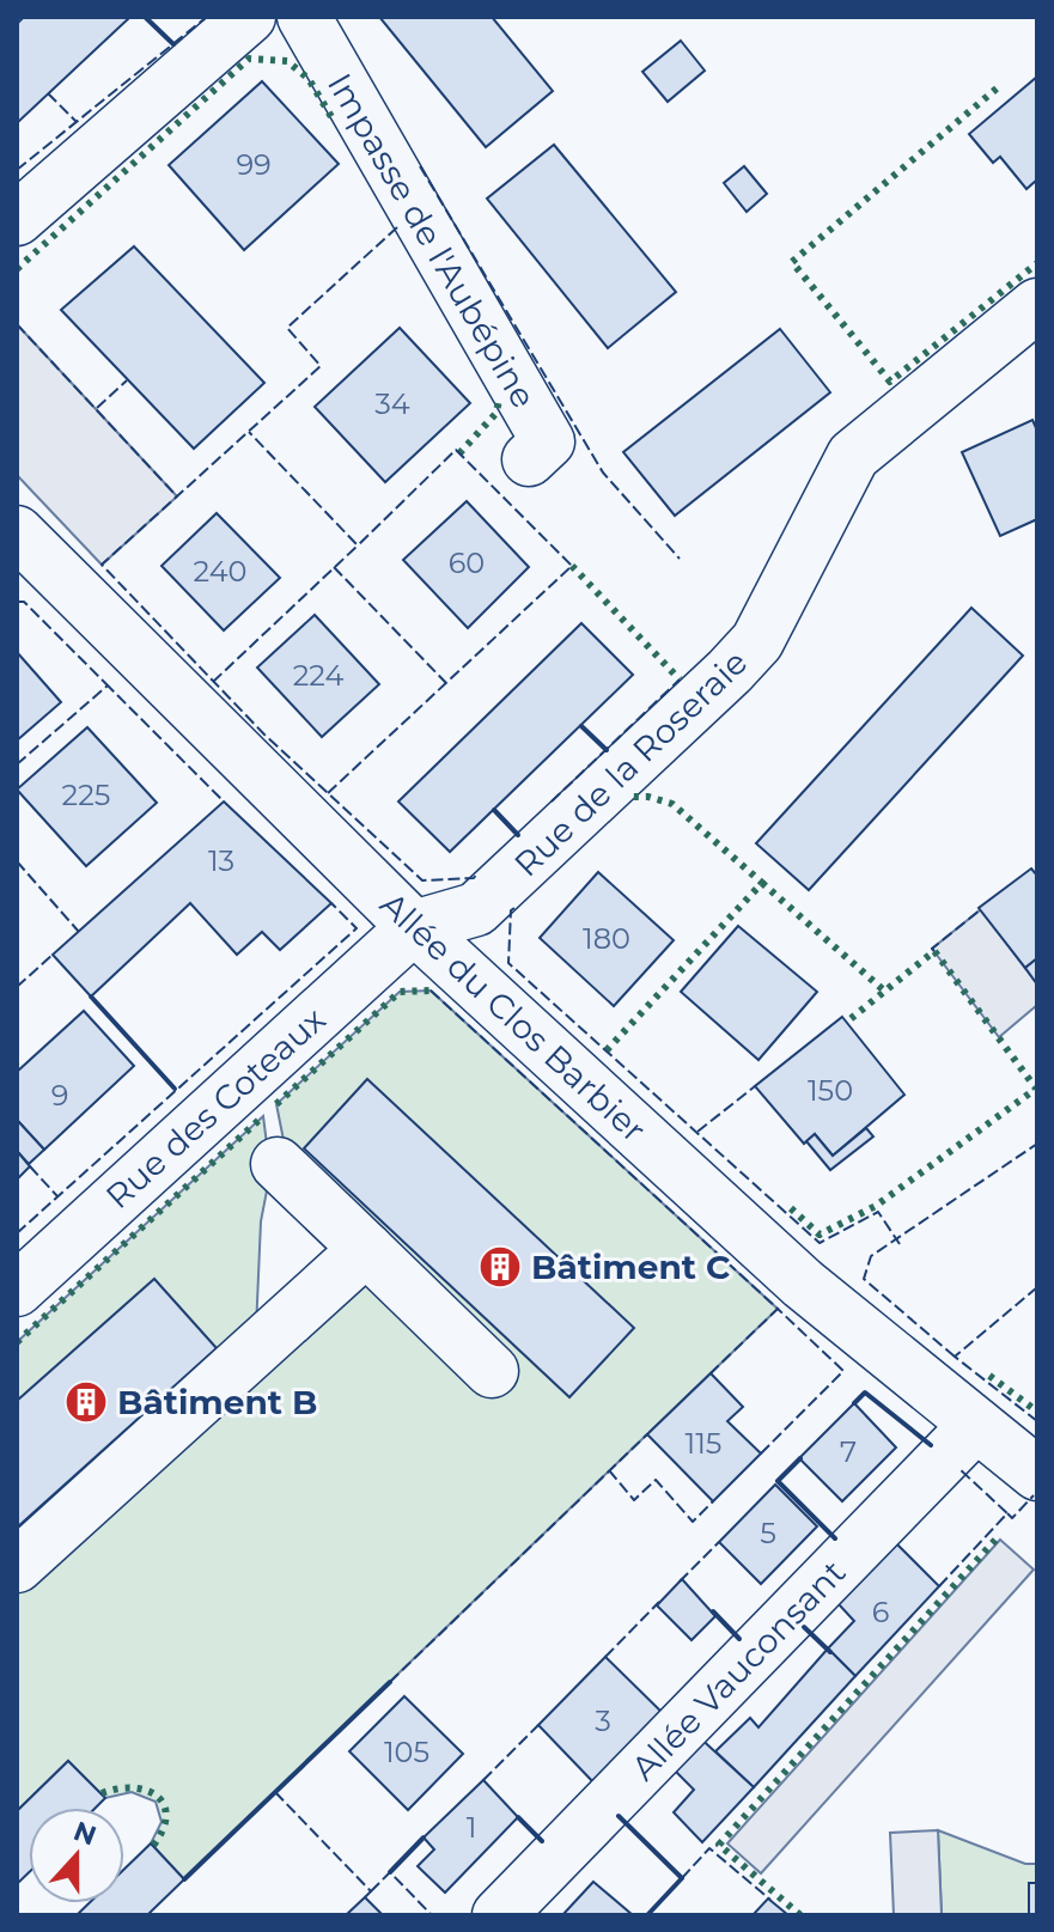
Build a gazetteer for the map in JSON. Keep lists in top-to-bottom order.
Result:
{
  "streets": {
    "street": [
      "Impasse de l'Aubépine",
      "Rue de la Roseraie",
      "Allée du Clos Barbier",
      "Rue des Coteaux",
      "Allée Vauconsant"
    ]
  },
  "crossings": [
    ["Rue de la Roseraie", "Allée du Clos Barbier"],
    ["Rue de la Roseraie", "Rue des Coteaux"],
    ["Allée du Clos Barbier", "Rue des Coteaux"],
    ["Allée du Clos Barbier", "Allée Vauconsant"]
  ],
  "places": {
    "building": ["Bâtiment C", "Bâtiment B"]
  },
  "house_numbers": [
    "99",
    "34",
    "60",
    "240",
    "224",
    "225",
    "13",
    "180",
    "150",
    "9",
    "115",
    "7",
    "5",
    "6",
    "3",
    "105",
    "1"
  ],
  "north": "top"
}
